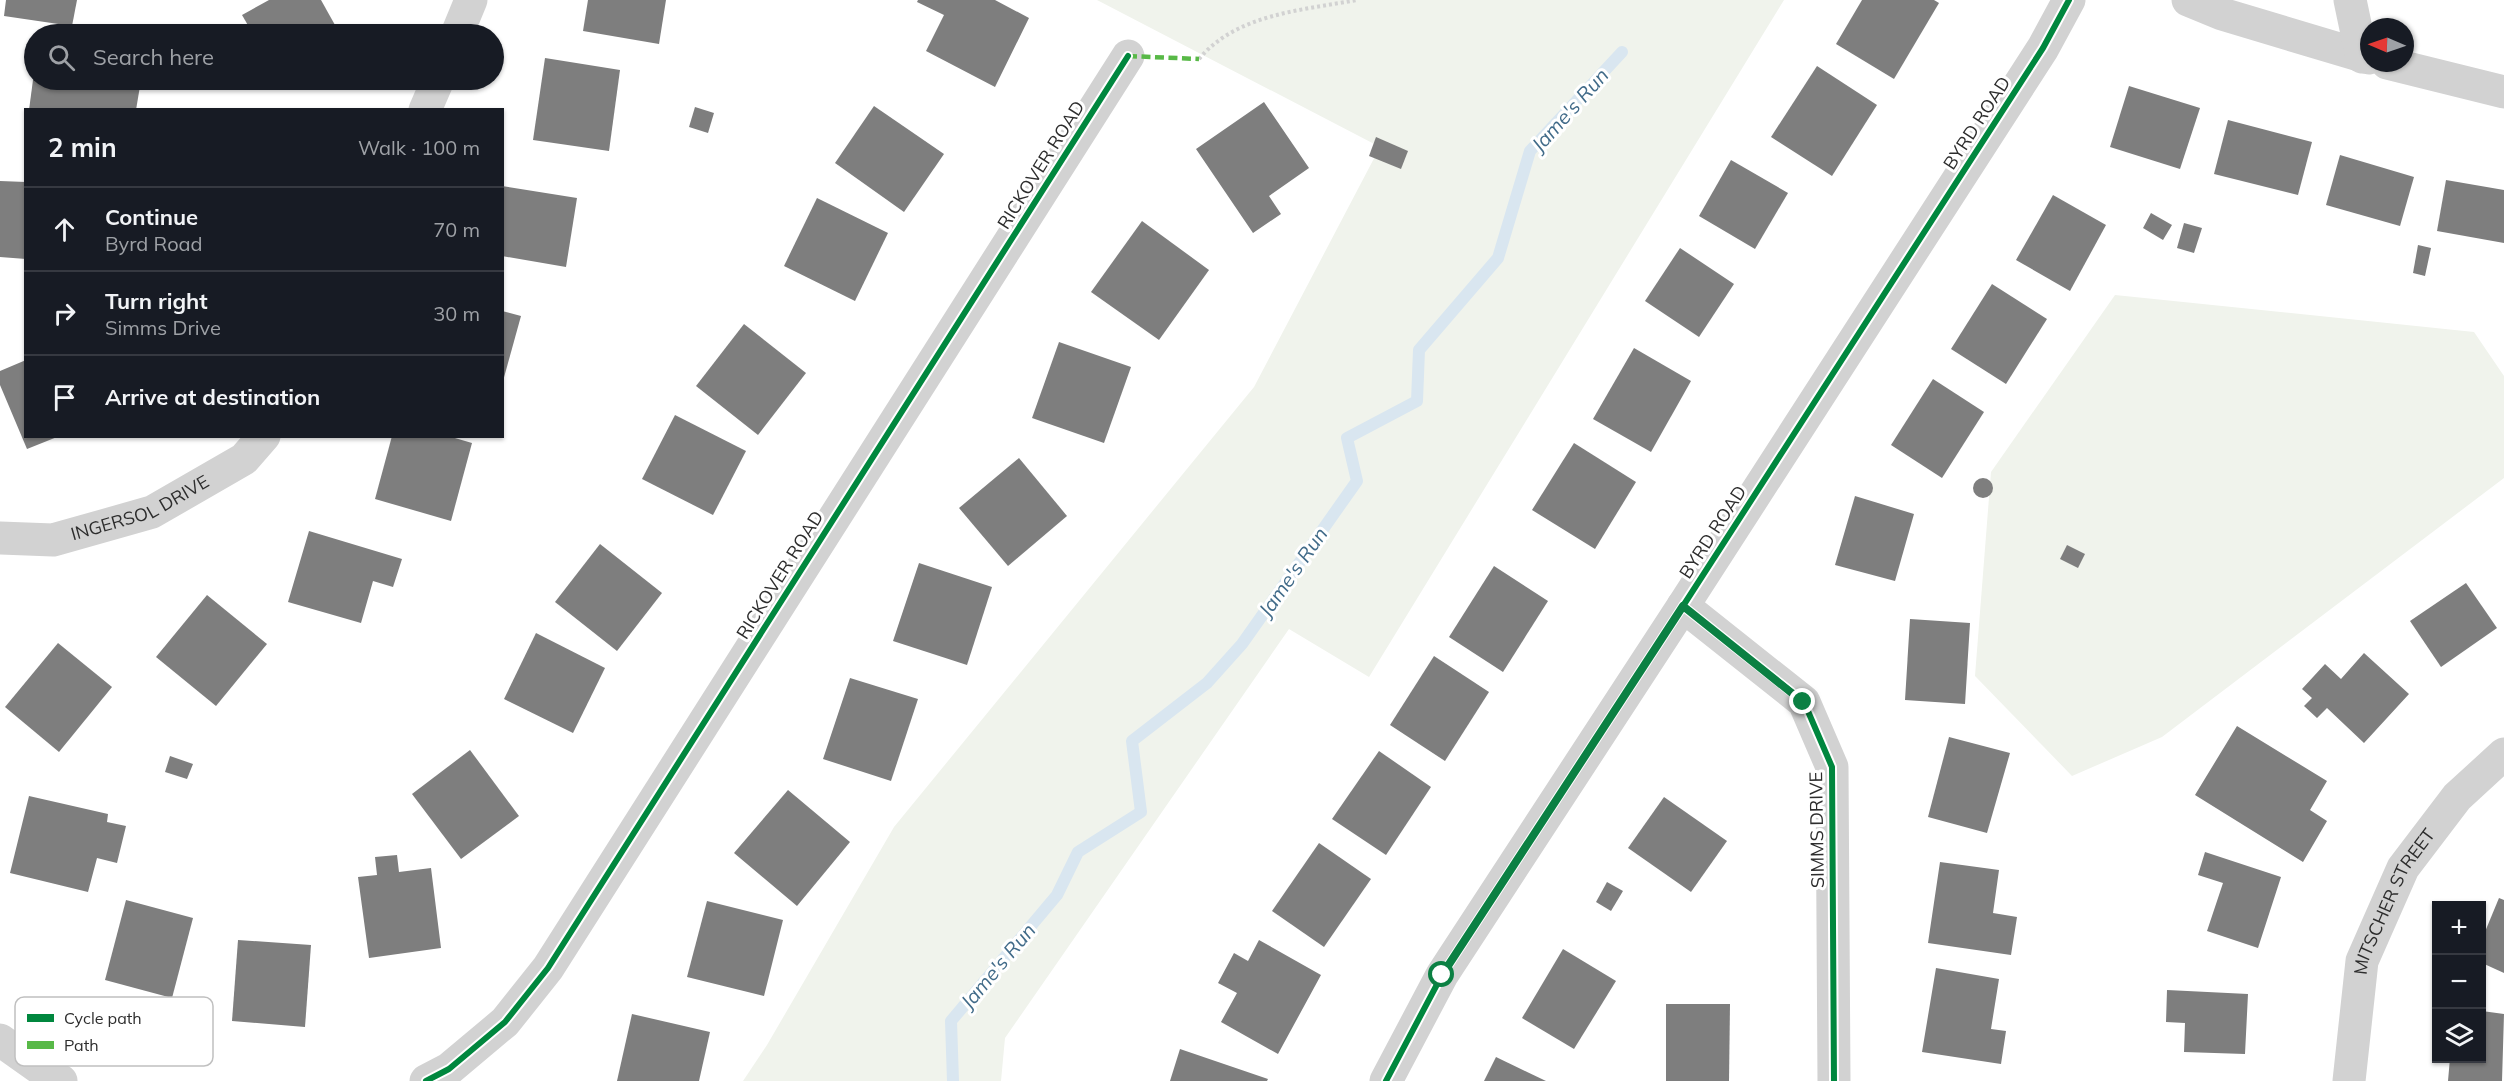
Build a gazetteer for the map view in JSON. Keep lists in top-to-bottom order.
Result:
{
  "streets": {
    "street": [
      "BYRD ROAD",
      "RICKOVER ROAD",
      "INGERSOL DRIVE",
      "SIMMS DRIVE",
      "MITSCHER STREET"
    ]
  },
  "crossings": [
    ["BYRD ROAD", "SIMMS DRIVE"]
  ],
  "water": ["Jame's Run"],
  "legend": ["Cycle path", "Path"],
  "north": "left",
  "page": {
    "search": "Search here",
    "heading": ["2 min", "Walk · 100 m"],
    "list": [
      ["Continue", "Byrd Road", "70 m"],
      ["Turn right", "Simms Drive", "30 m"],
      "Arrive at destination"
    ],
    "map_buttons": ["+", "−"]
  }
}
